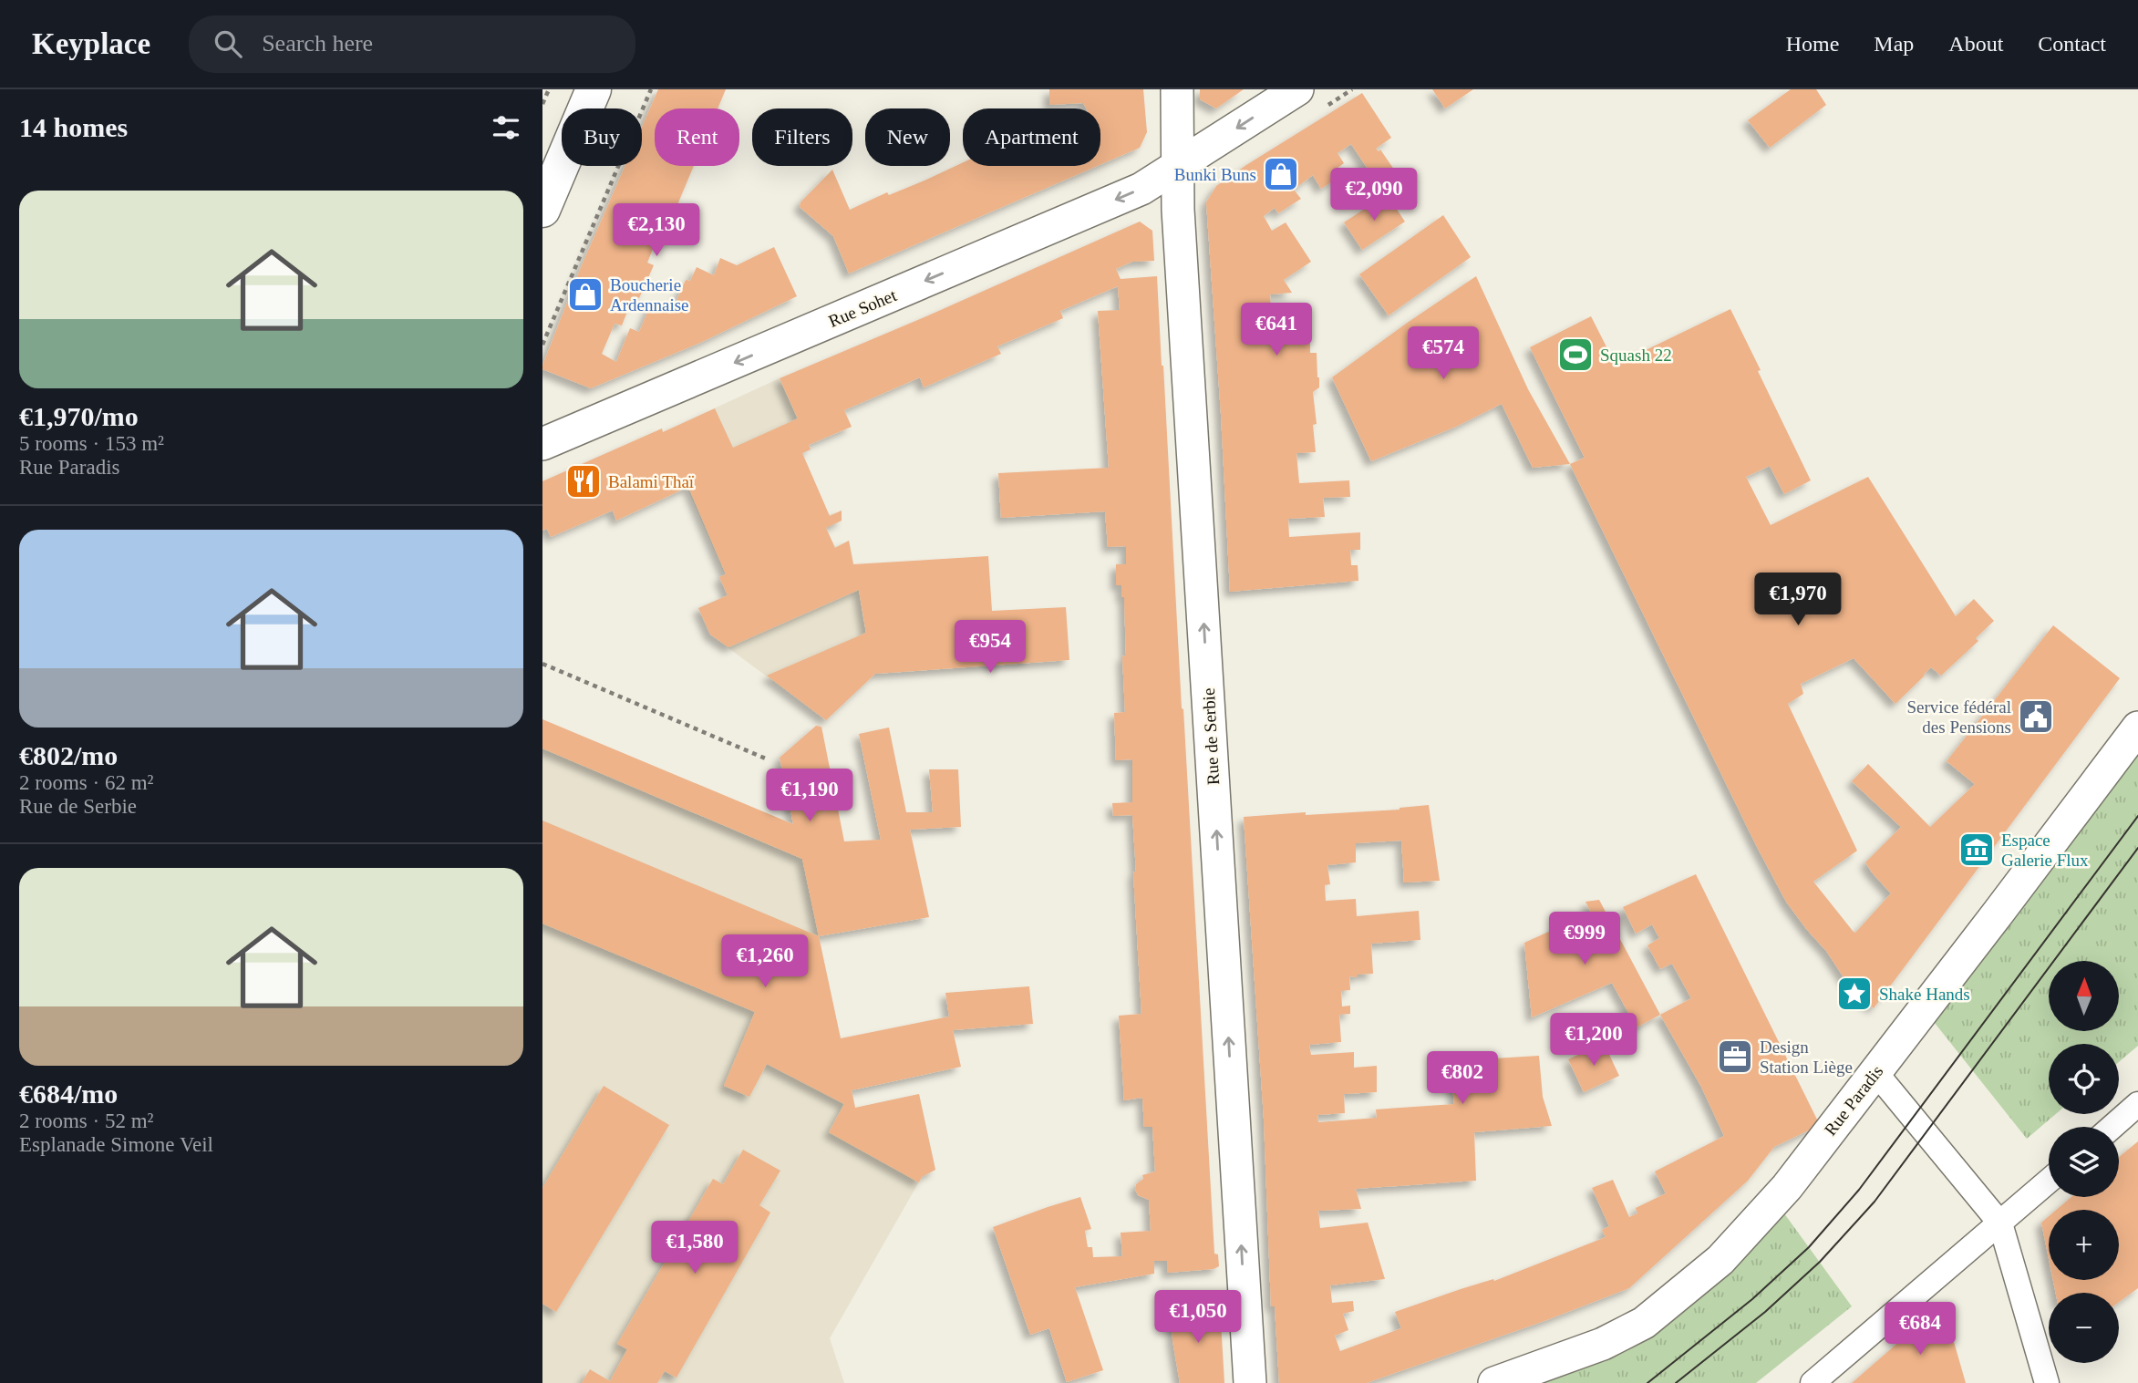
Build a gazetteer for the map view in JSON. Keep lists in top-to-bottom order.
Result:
{
  "streets": {
    "street": ["Rue Sohet", "Rue de Serbie", "Rue Paradis"]
  },
  "crossings": [
    ["Rue Sohet", "Rue de Serbie"]
  ],
  "one_way": ["Rue Sohet", "Rue de Serbie"],
  "places": {
    "shop": ["Bunki Buns", "Boucherie Ardennaise"],
    "sports": ["Squash 22"],
    "restaurant": ["Balami Thaï"],
    "public building": ["Service fédéral des Pensions"],
    "museum": ["Espace Galerie Flux"],
    "place": ["Shake Hands"],
    "office": ["Design Station Liège"]
  },
  "north": "top",
  "page": {
    "header": "Keyplace",
    "search": "Search here",
    "nav": [
      "Home",
      "Map",
      "About",
      "Contact"
    ],
    "heading": "14 homes",
    "chip": [
      "Buy",
      "Rent",
      "Filters",
      "New",
      "Apartment"
    ],
    "list": [
      {
        "name": "€1,970/mo",
        "note": "5 rooms · 153 m² · Rue Paradis"
      },
      {
        "name": "€802/mo",
        "note": "2 rooms · 62 m² · Rue de Serbie"
      },
      {
        "name": "€684/mo",
        "note": "2 rooms · 52 m² · Esplanade Simone Veil"
      }
    ],
    "price": [
      "€2,090",
      "€2,130",
      "€641",
      "€574",
      "€1,970",
      "€954",
      "€1,190",
      "€999",
      "€1,260",
      "€1,200",
      "€802",
      "€1,580",
      "€1,050",
      "€684"
    ],
    "map_buttons": ["+", "−"]
  }
}
